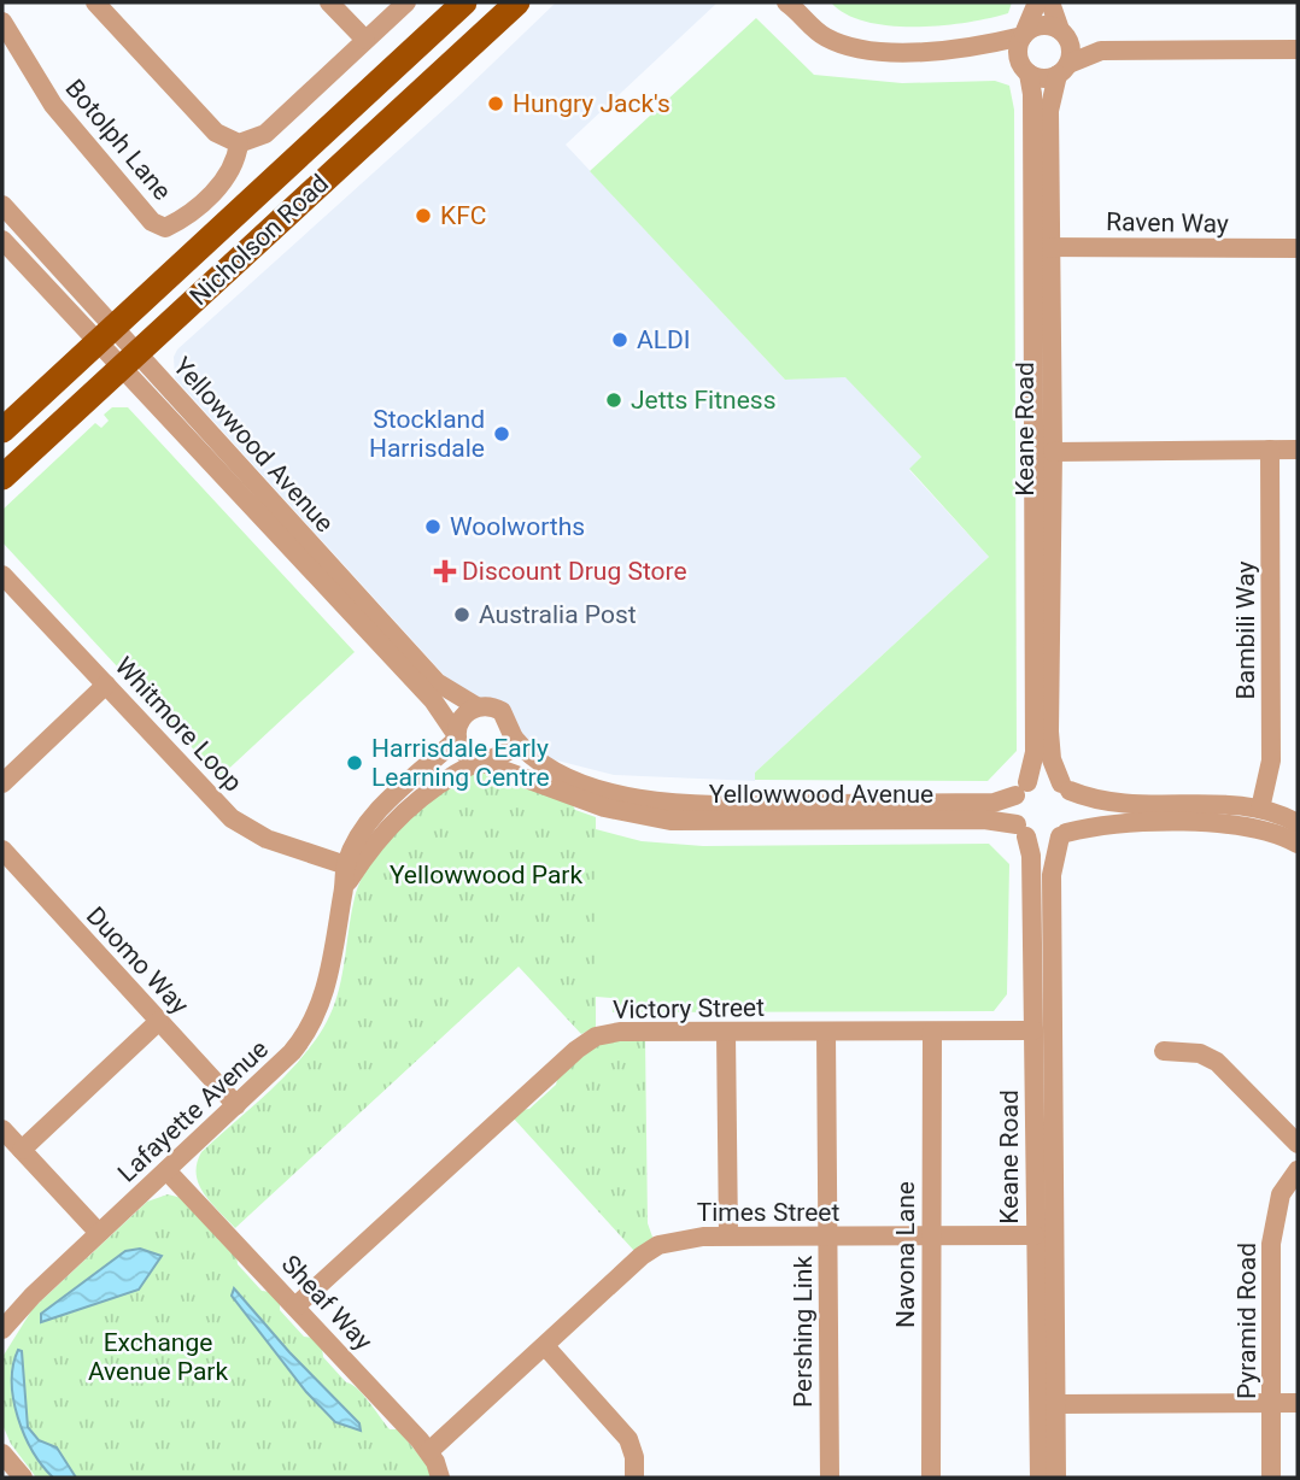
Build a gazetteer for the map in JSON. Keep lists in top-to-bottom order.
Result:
{
  "streets": {
    "main road": ["Nicholson Road"],
    "street": [
      "Botolph Lane",
      "Raven Way",
      "Keane Road",
      "Yellowwood Avenue",
      "Bambili Way",
      "Whitmore Loop",
      "Duomo Way",
      "Victory Street",
      "Lafayette Avenue",
      "Times Street",
      "Navona Lane",
      "Sheaf Way",
      "Pyramid Road",
      "Pershing Link"
    ]
  },
  "crossings": [
    ["Raven Way", "Keane Road"],
    ["Nicholson Road", "Yellowwood Avenue"],
    ["Keane Road", "Yellowwood Avenue"],
    ["Keane Road", "Victory Street"],
    ["Keane Road", "Times Street"],
    ["Yellowwood Avenue", "Lafayette Avenue"],
    ["Whitmore Loop", "Lafayette Avenue"],
    ["Duomo Way", "Lafayette Avenue"],
    ["Victory Street", "Navona Lane"],
    ["Victory Street", "Sheaf Way"],
    ["Victory Street", "Pershing Link"],
    ["Lafayette Avenue", "Sheaf Way"],
    ["Times Street", "Navona Lane"],
    ["Times Street", "Sheaf Way"],
    ["Times Street", "Pershing Link"]
  ],
  "parks": ["Yellowwood Park", "Exchange Avenue Park"],
  "places": {
    "other": [
      "Hungry Jack's",
      "KFC",
      "ALDI",
      "Jetts Fitness",
      "Stockland Harrisdale",
      "Woolworths",
      "Australia Post",
      "Harrisdale Early Learning Centre"
    ],
    "health": ["Discount Drug Store"]
  }
}
